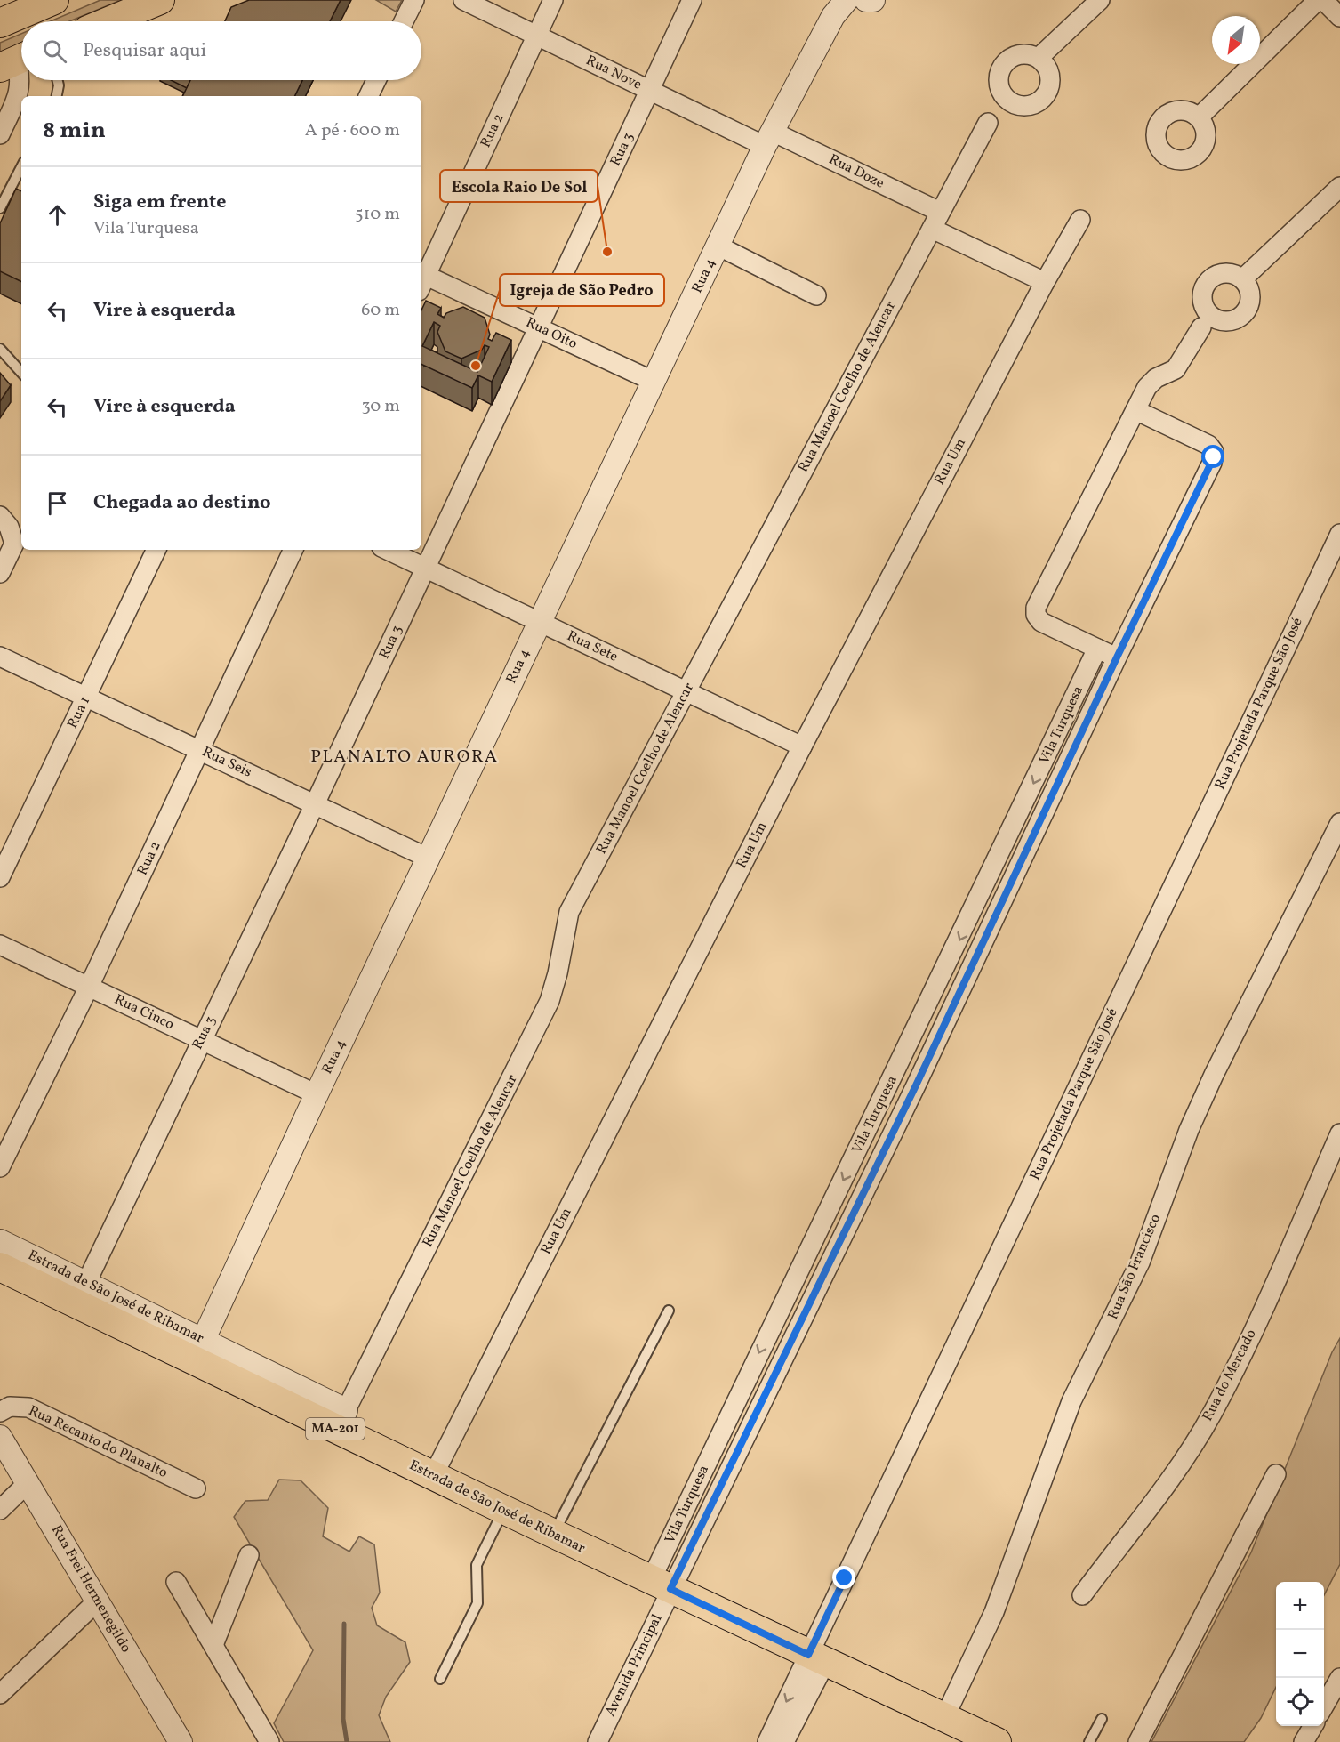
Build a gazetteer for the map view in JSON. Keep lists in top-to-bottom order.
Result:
{
  "streets": {
    "main road": ["Estrada de São José de Ribamar", "MA-201"],
    "street": [
      "Rua Nove",
      "Rua 2",
      "Rua 3",
      "Rua Doze",
      "Rua 4",
      "Rua Oito",
      "Rua Manoel Coelho de Alencar",
      "Rua Um",
      "Rua Sete",
      "Rua Projetada Parque São José",
      "Rua 1",
      "Vila Turquesa",
      "Rua Seis",
      "Rua Cinco",
      "Rua São Francisco",
      "Rua do Mercado",
      "Rua Recanto do Planalto",
      "Rua Frei Hermenegildo",
      "Avenida Principal"
    ]
  },
  "crossings": [
    ["Rua Nove", "Rua 2"],
    ["Rua Nove", "Rua 3"],
    ["Rua Nove", "Rua Doze"],
    ["Rua Nove", "Rua 4"],
    ["Rua 2", "Rua Oito"],
    ["Rua 2", "Rua Seis"],
    ["Rua 2", "Rua Cinco"],
    ["Rua 3", "Rua Oito"],
    ["Rua 3", "Rua Sete"],
    ["Rua 3", "Rua Seis"],
    ["Rua 3", "Rua Cinco"],
    ["Rua 3", "Estrada de São José de Ribamar"],
    ["Rua Doze", "Rua 4"],
    ["Rua Doze", "Rua Manoel Coelho de Alencar"],
    ["Rua Doze", "Rua Um"],
    ["Rua 4", "Rua Oito"],
    ["Rua 4", "Rua Sete"],
    ["Rua 4", "Rua Seis"],
    ["Rua 4", "Rua Cinco"],
    ["Rua 4", "Estrada de São José de Ribamar"],
    ["Rua Manoel Coelho de Alencar", "Rua Sete"],
    ["Rua Manoel Coelho de Alencar", "Estrada de São José de Ribamar"],
    ["Rua Um", "Rua Sete"],
    ["Rua Um", "Estrada de São José de Ribamar"],
    ["Rua Projetada Parque São José", "Estrada de São José de Ribamar"],
    ["Rua 1", "Rua Seis"],
    ["Vila Turquesa", "Estrada de São José de Ribamar"],
    ["Vila Turquesa", "Avenida Principal"],
    ["Rua São Francisco", "Estrada de São José de Ribamar"],
    ["Estrada de São José de Ribamar", "Avenida Principal"]
  ],
  "districts": ["PLANALTO AURORA"],
  "places": ["Escola Raio De Sol", "Igreja de São Pedro"],
  "north": "bottom left",
  "page": {
    "search": "Pesquisar aqui",
    "heading": ["8 min", "A pé · 600 m"],
    "list": [
      ["Siga em frente", "Vila Turquesa", "510 m"],
      ["Vire à esquerda", "60 m"],
      ["Vire à esquerda", "30 m"],
      "Chegada ao destino"
    ],
    "map_buttons": ["+", "−"]
  }
}
